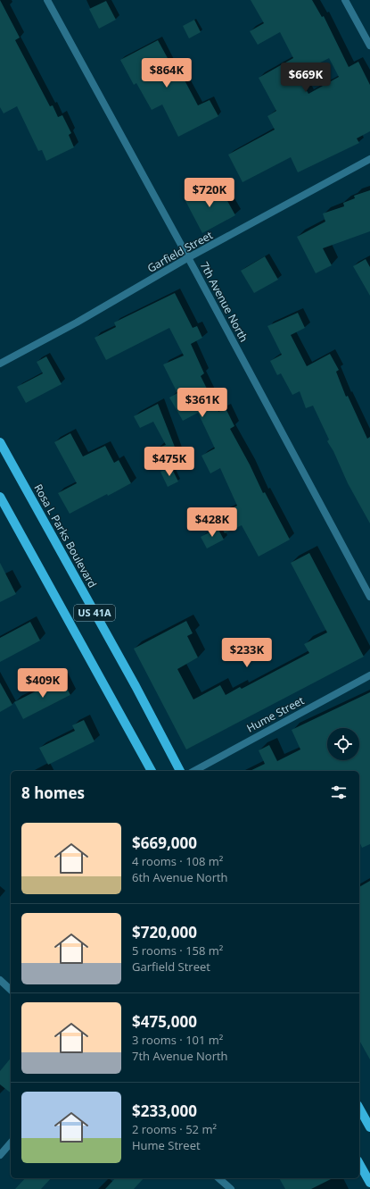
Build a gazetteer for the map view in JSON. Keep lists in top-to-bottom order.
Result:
{
  "streets": {
    "main road": ["Rosa L Parks Boulevard", "US 41A"],
    "street": ["Garfield Street", "7th Avenue North", "Hume Street"]
  },
  "crossings": [
    ["Garfield Street", "7th Avenue North"]
  ],
  "page": {
    "price": [
      "$864K",
      "$669K",
      "$720K",
      "$361K",
      "$475K",
      "$428K",
      "$233K",
      "$409K"
    ],
    "heading": "8 homes",
    "list": [
      {
        "name": "$669,000",
        "note": "4 rooms · 108 m² · 6th Avenue North"
      },
      {
        "name": "$720,000",
        "note": "5 rooms · 158 m² · Garfield Street"
      },
      {
        "name": "$475,000",
        "note": "3 rooms · 101 m² · 7th Avenue North"
      },
      {
        "name": "$233,000",
        "note": "2 rooms · 52 m² · Hume Street"
      }
    ]
  }
}
